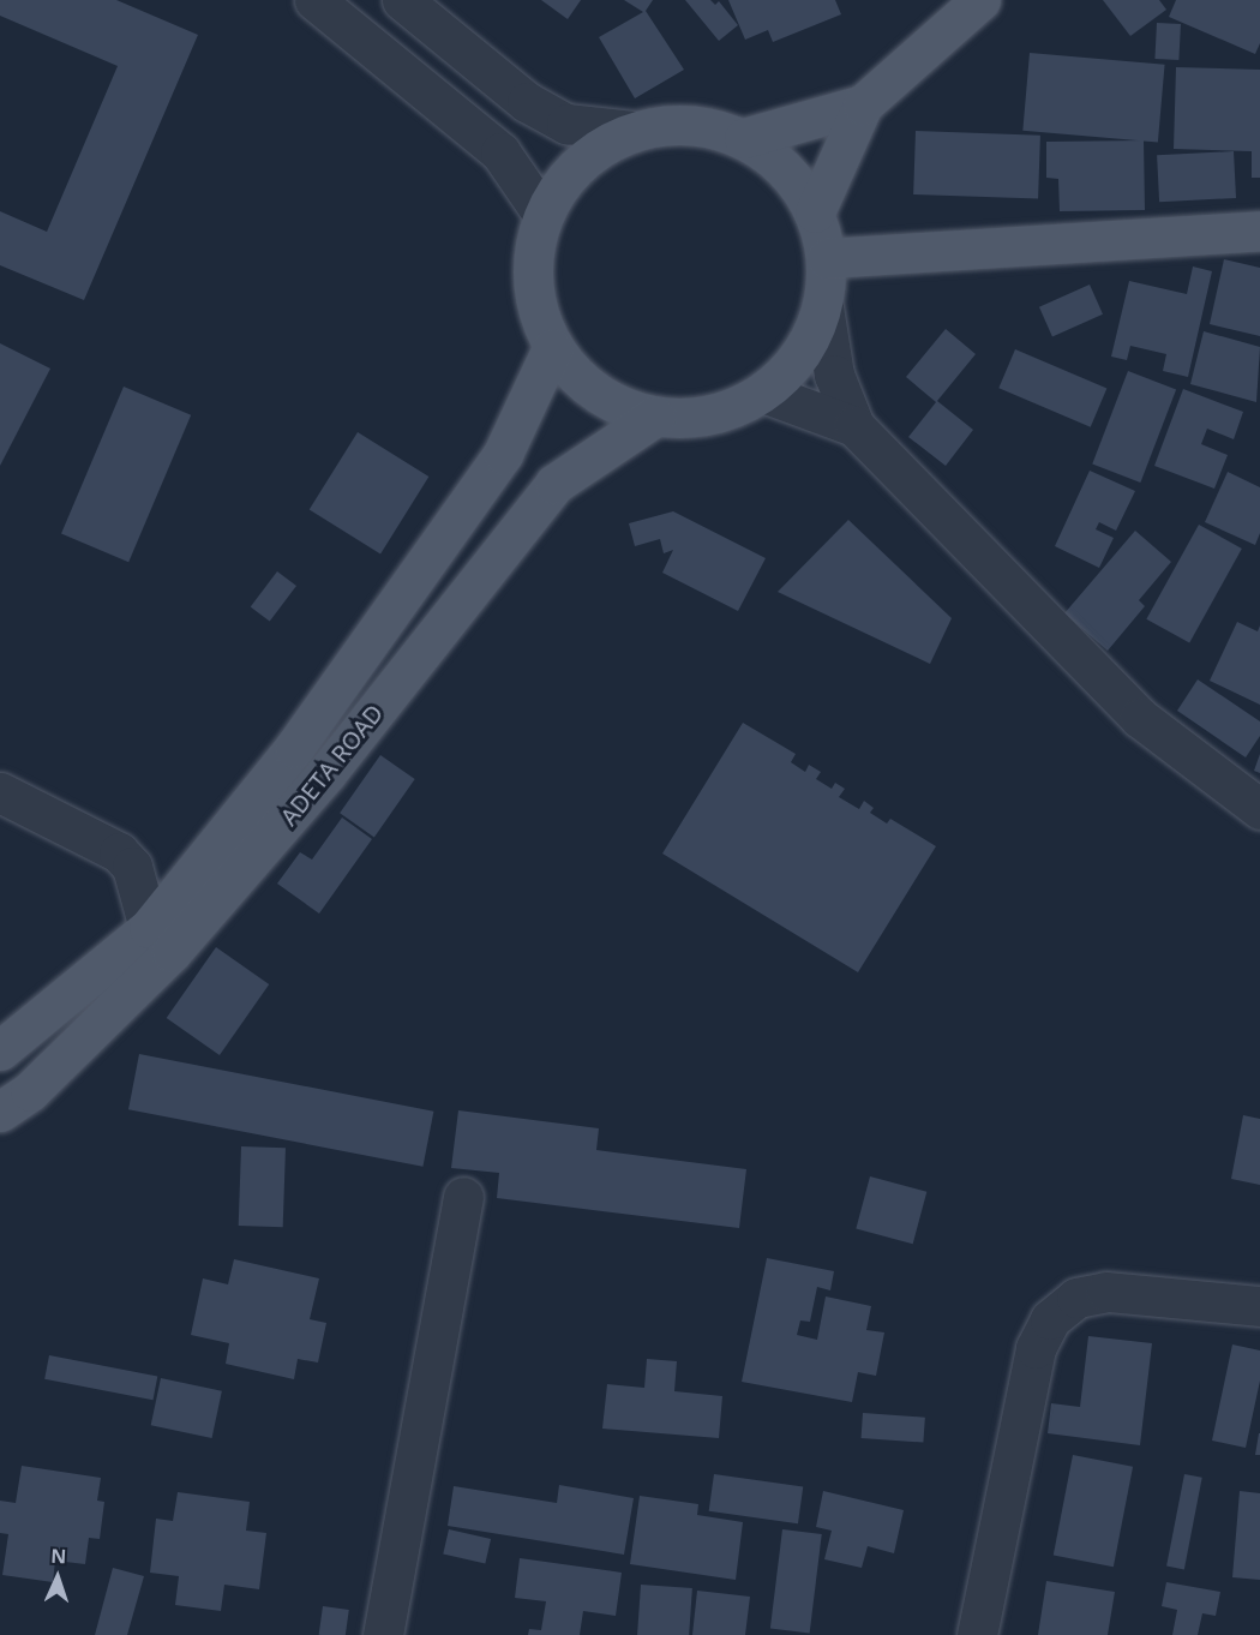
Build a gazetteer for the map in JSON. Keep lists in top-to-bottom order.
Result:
{
  "streets": {
    "main road": ["ADETA ROAD"]
  },
  "north": "top"
}
